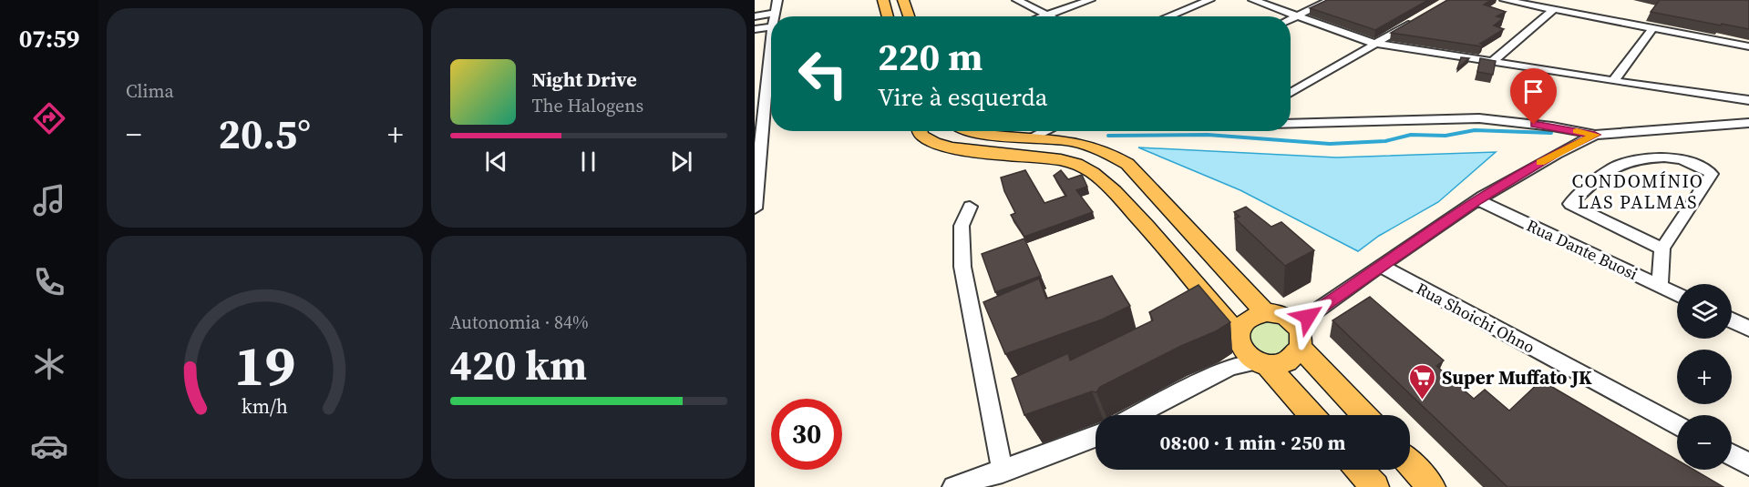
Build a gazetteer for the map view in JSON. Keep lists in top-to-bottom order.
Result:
{
  "streets": {
    "street": ["Rua Dante Buosi", "Rua Shoichi Ohno"]
  },
  "districts": ["CONDOMÍNIO LAS PALMAS"],
  "places": {
    "supermarket": ["Super Muffato JK"]
  },
  "page": {
    "tabs": "07:59",
    "tile": [
      "Clima",
      ["Autonomia · 84%", "420 km"]
    ],
    "turn": ["220 m", "Vire à esquerda"],
    "song": ["Night Drive", "The Halogens"],
    "heat": ["−", "20.5°", "+"],
    "map_buttons": ["+", "−"],
    "limit": "30",
    "trip": "08:00 · 1 min · 250 m",
    "gauge": ["19", "km/h"]
  }
}
